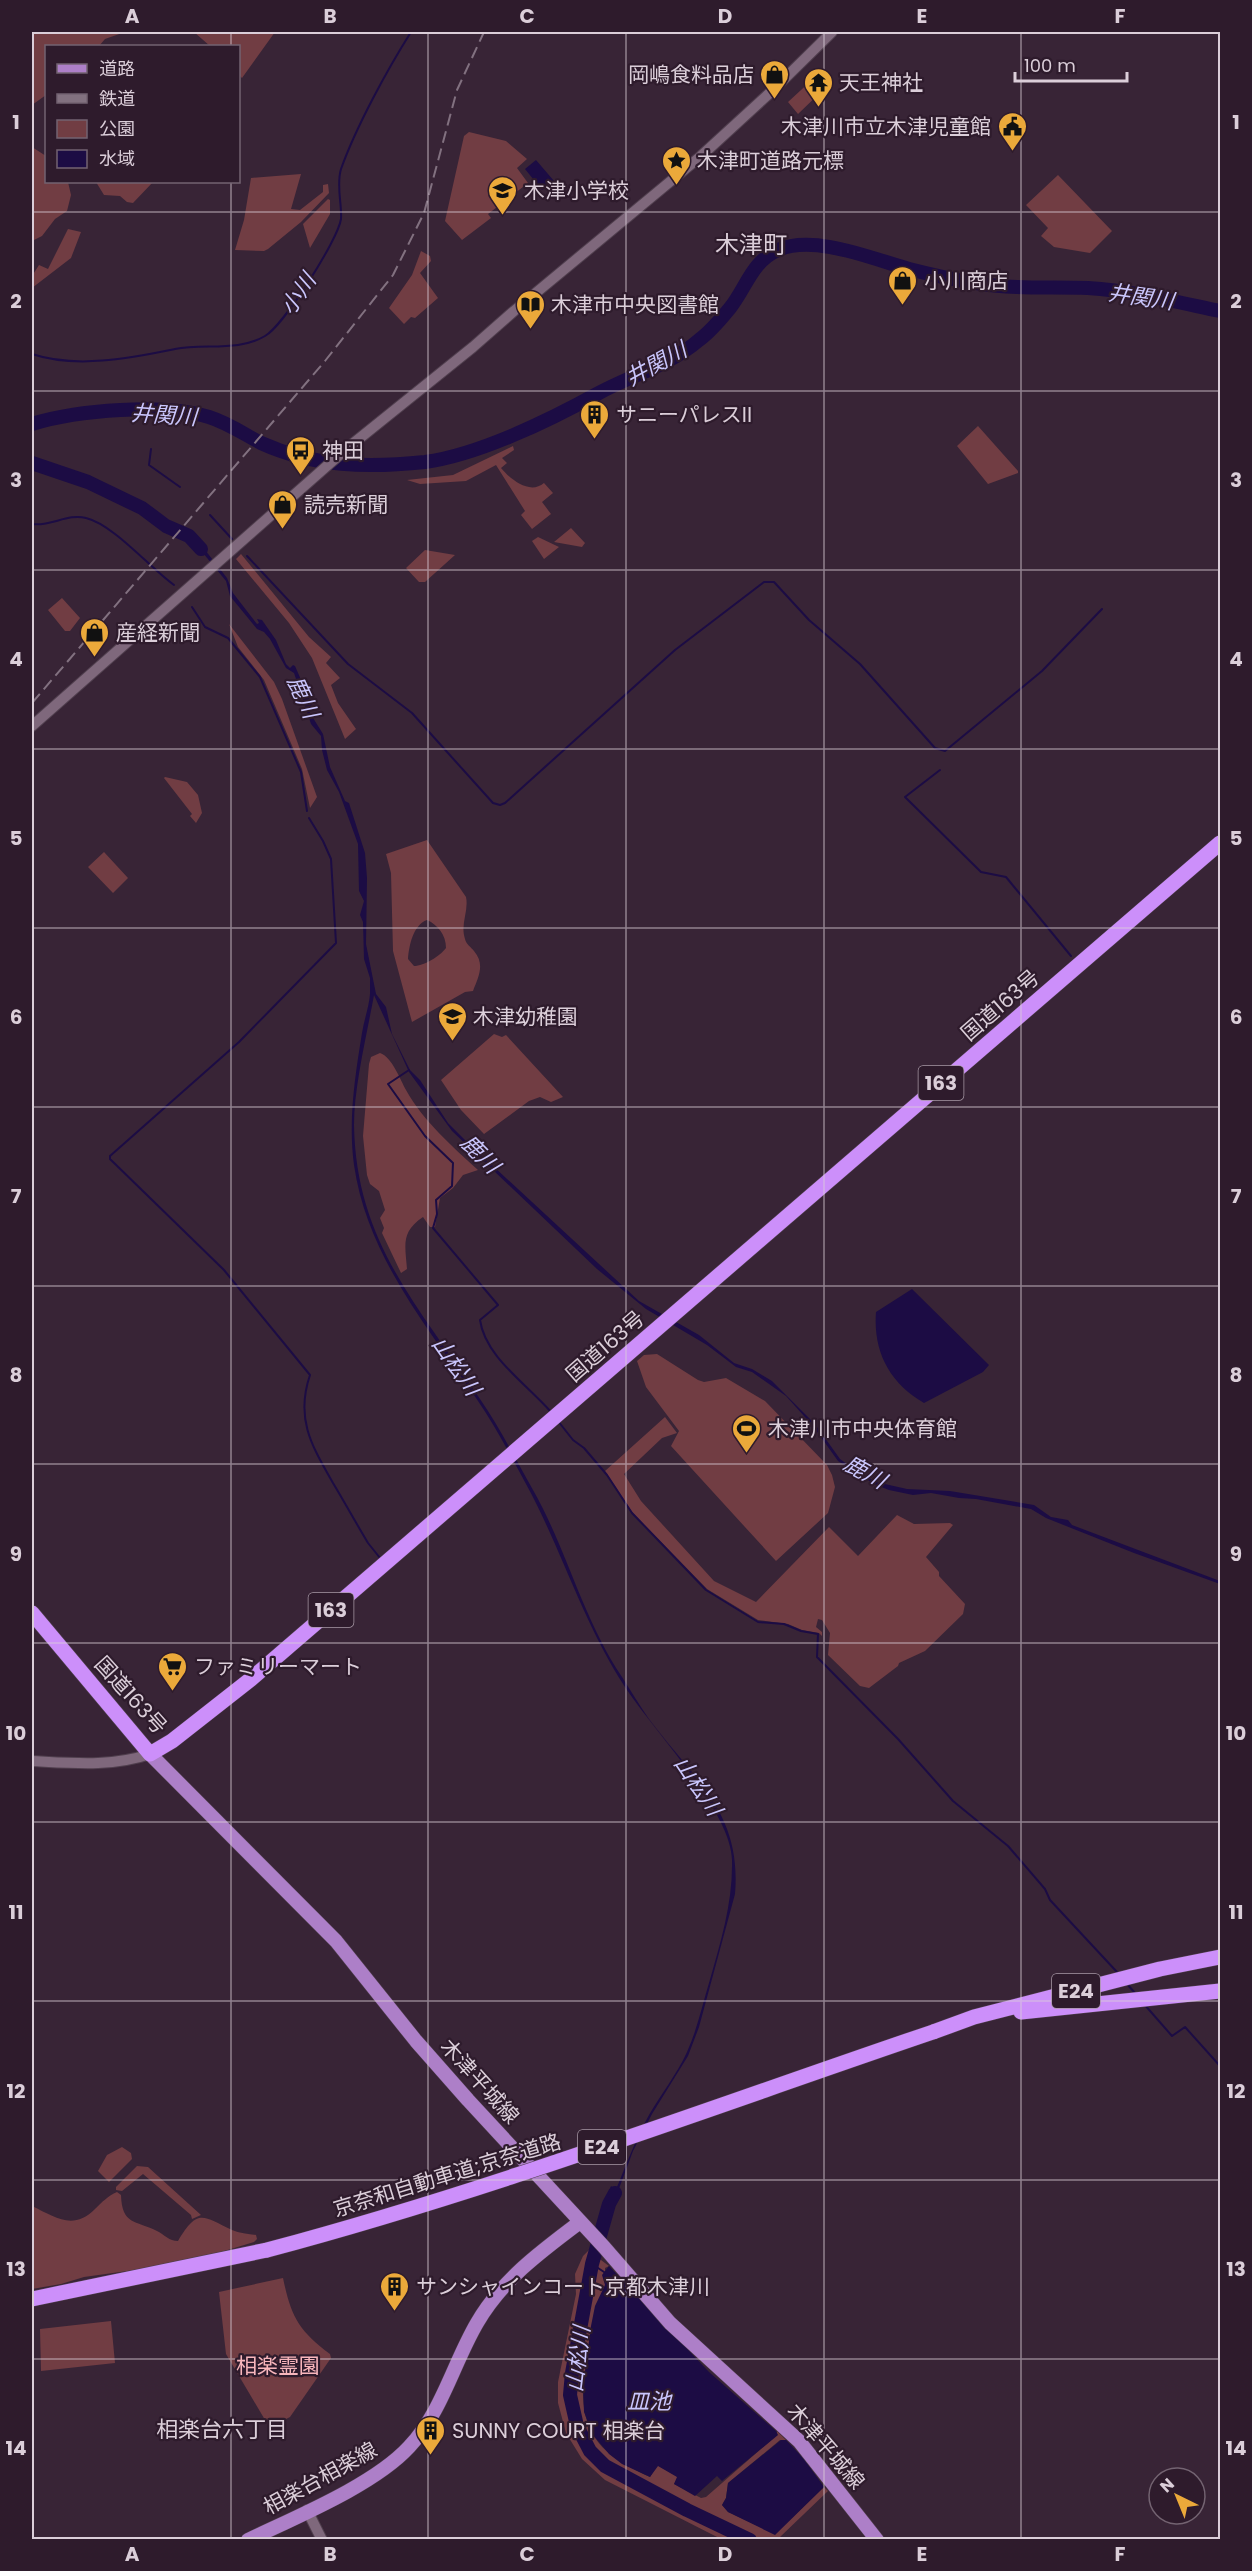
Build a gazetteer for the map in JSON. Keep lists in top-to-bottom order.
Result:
{
  "streets": {
    "highway": [
      "国道163号",
      "163",
      "E24",
      "京奈和自動車道;京奈道路"
    ],
    "main road": ["木津平城線", "相楽台相楽線"]
  },
  "crossings": [
    ["国道163号", "木津平城線"],
    ["E24", "京奈和自動車道;京奈道路"],
    ["木津平城線", "相楽台相楽線"]
  ],
  "districts": ["木津町", "相楽台六丁目"],
  "water": [
    "小川",
    "井関川",
    "鹿川",
    "山松川",
    "皿池"
  ],
  "parks": ["相楽霊園"],
  "places": {
    "shop": [
      "岡嶋食料品店",
      "小川商店",
      "読売新聞",
      "産経新聞"
    ],
    "temple": ["天王神社"],
    "public building": ["木津川市立木津児童館"],
    "place": ["木津町道路元標"],
    "school or university": ["木津小学校", "木津幼稚園"],
    "library": ["木津市中央図書館"],
    "building": ["サニーパレスII", "サンシャインコート京都木津川", "SUNNY COURT 相楽台"],
    "bus stop": ["神田"],
    "sports": ["木津川市中央体育館"],
    "supermarket": ["ファミリーマート"]
  },
  "legend": [
    "道路",
    "鉄道",
    "公園",
    "水域"
  ],
  "scale_bar": "100 m",
  "north": "top left",
  "grid": {
    "columns": [
      "A",
      "B",
      "C",
      "D",
      "E",
      "F"
    ],
    "rows": [
      "1",
      "2",
      "3",
      "4",
      "5",
      "6",
      "7",
      "8",
      "9",
      "10",
      "11",
      "12",
      "13",
      "14"
    ]
  }
}
